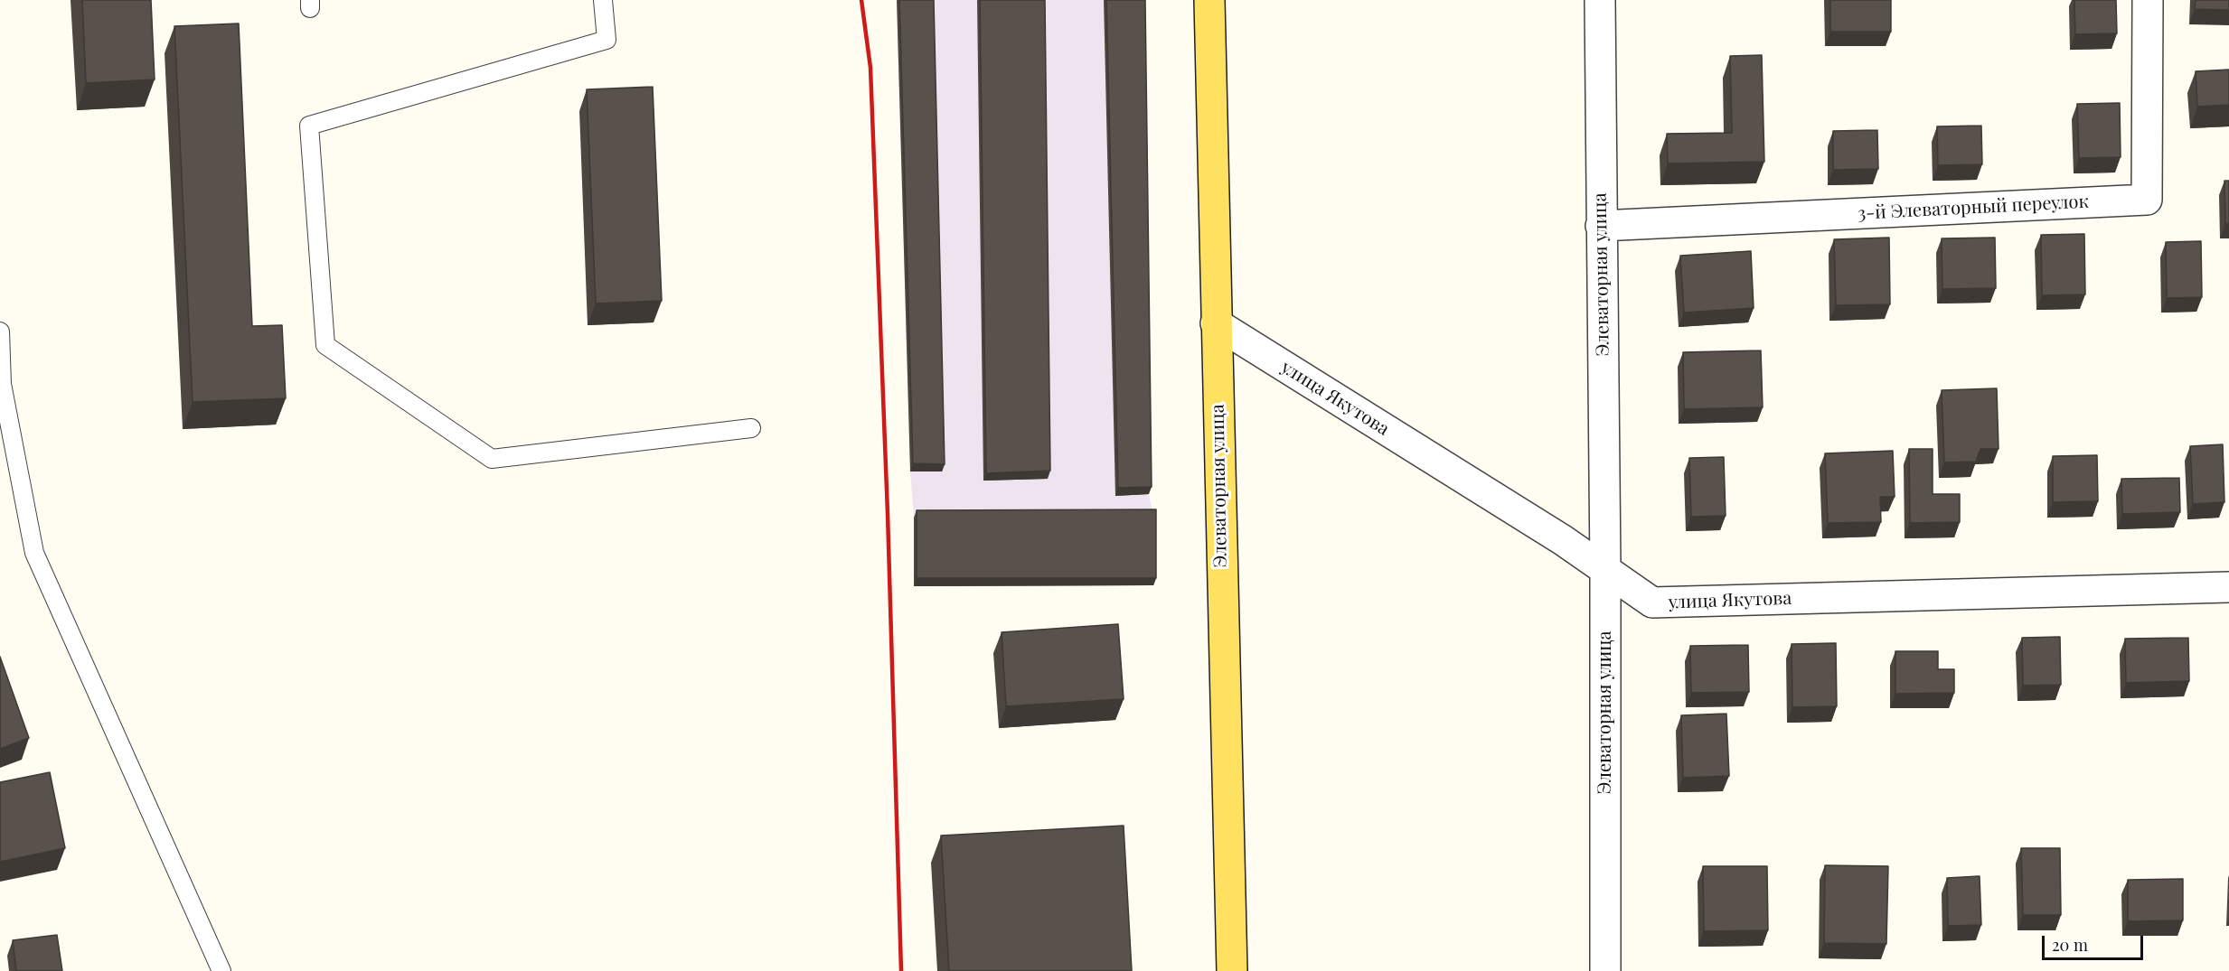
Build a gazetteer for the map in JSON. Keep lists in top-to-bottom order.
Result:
{
  "streets": {
    "main road": ["Элеваторная улица"],
    "street": ["3-й Элеваторный переулок", "улица Якутова"]
  },
  "crossings": [
    ["3-й Элеваторный переулок", "Элеваторная улица"],
    ["Элеваторная улица", "улица Якутова"]
  ],
  "scale_bar": "20 m"
}
